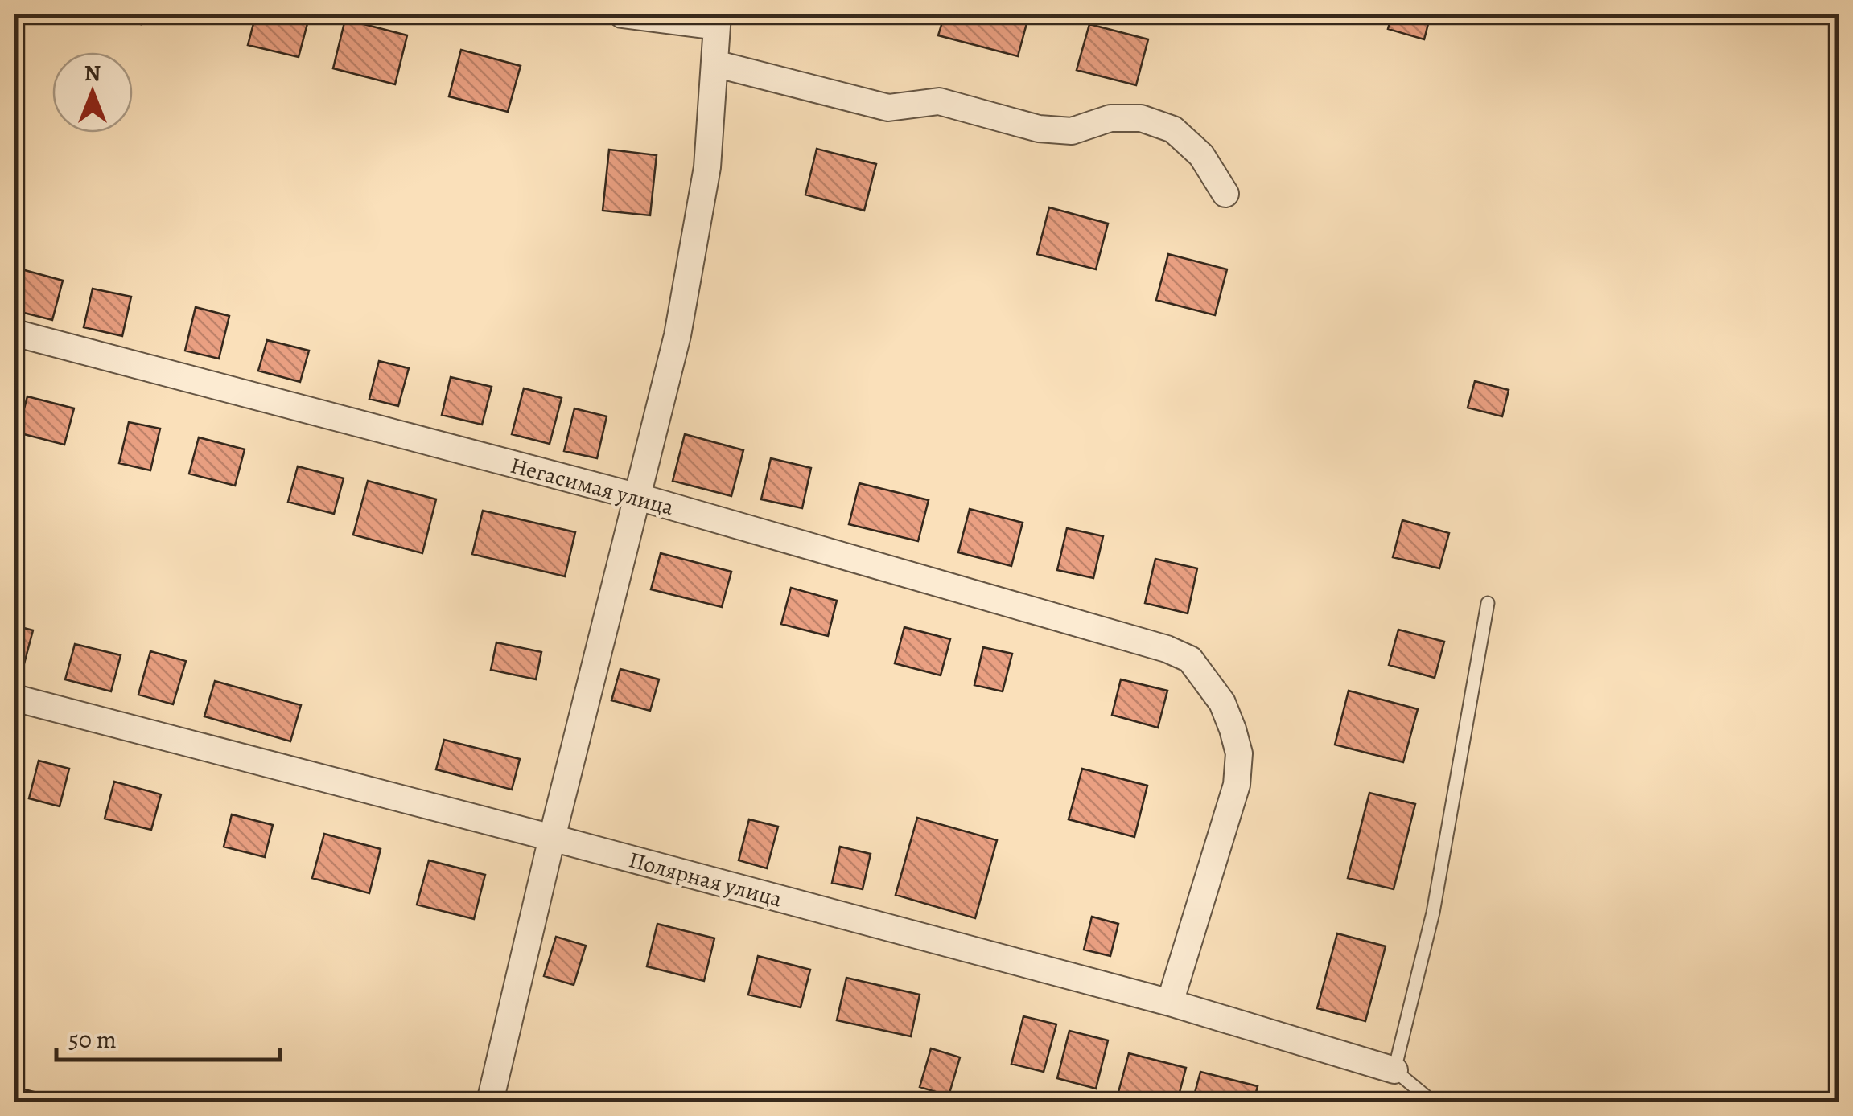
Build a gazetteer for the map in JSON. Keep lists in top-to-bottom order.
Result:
{
  "streets": {
    "street": ["Негасимая улица", "Полярная улица"]
  },
  "crossings": [
    ["Негасимая улица", "Полярная улица"]
  ],
  "scale_bar": "50 m",
  "north": "top"
}
